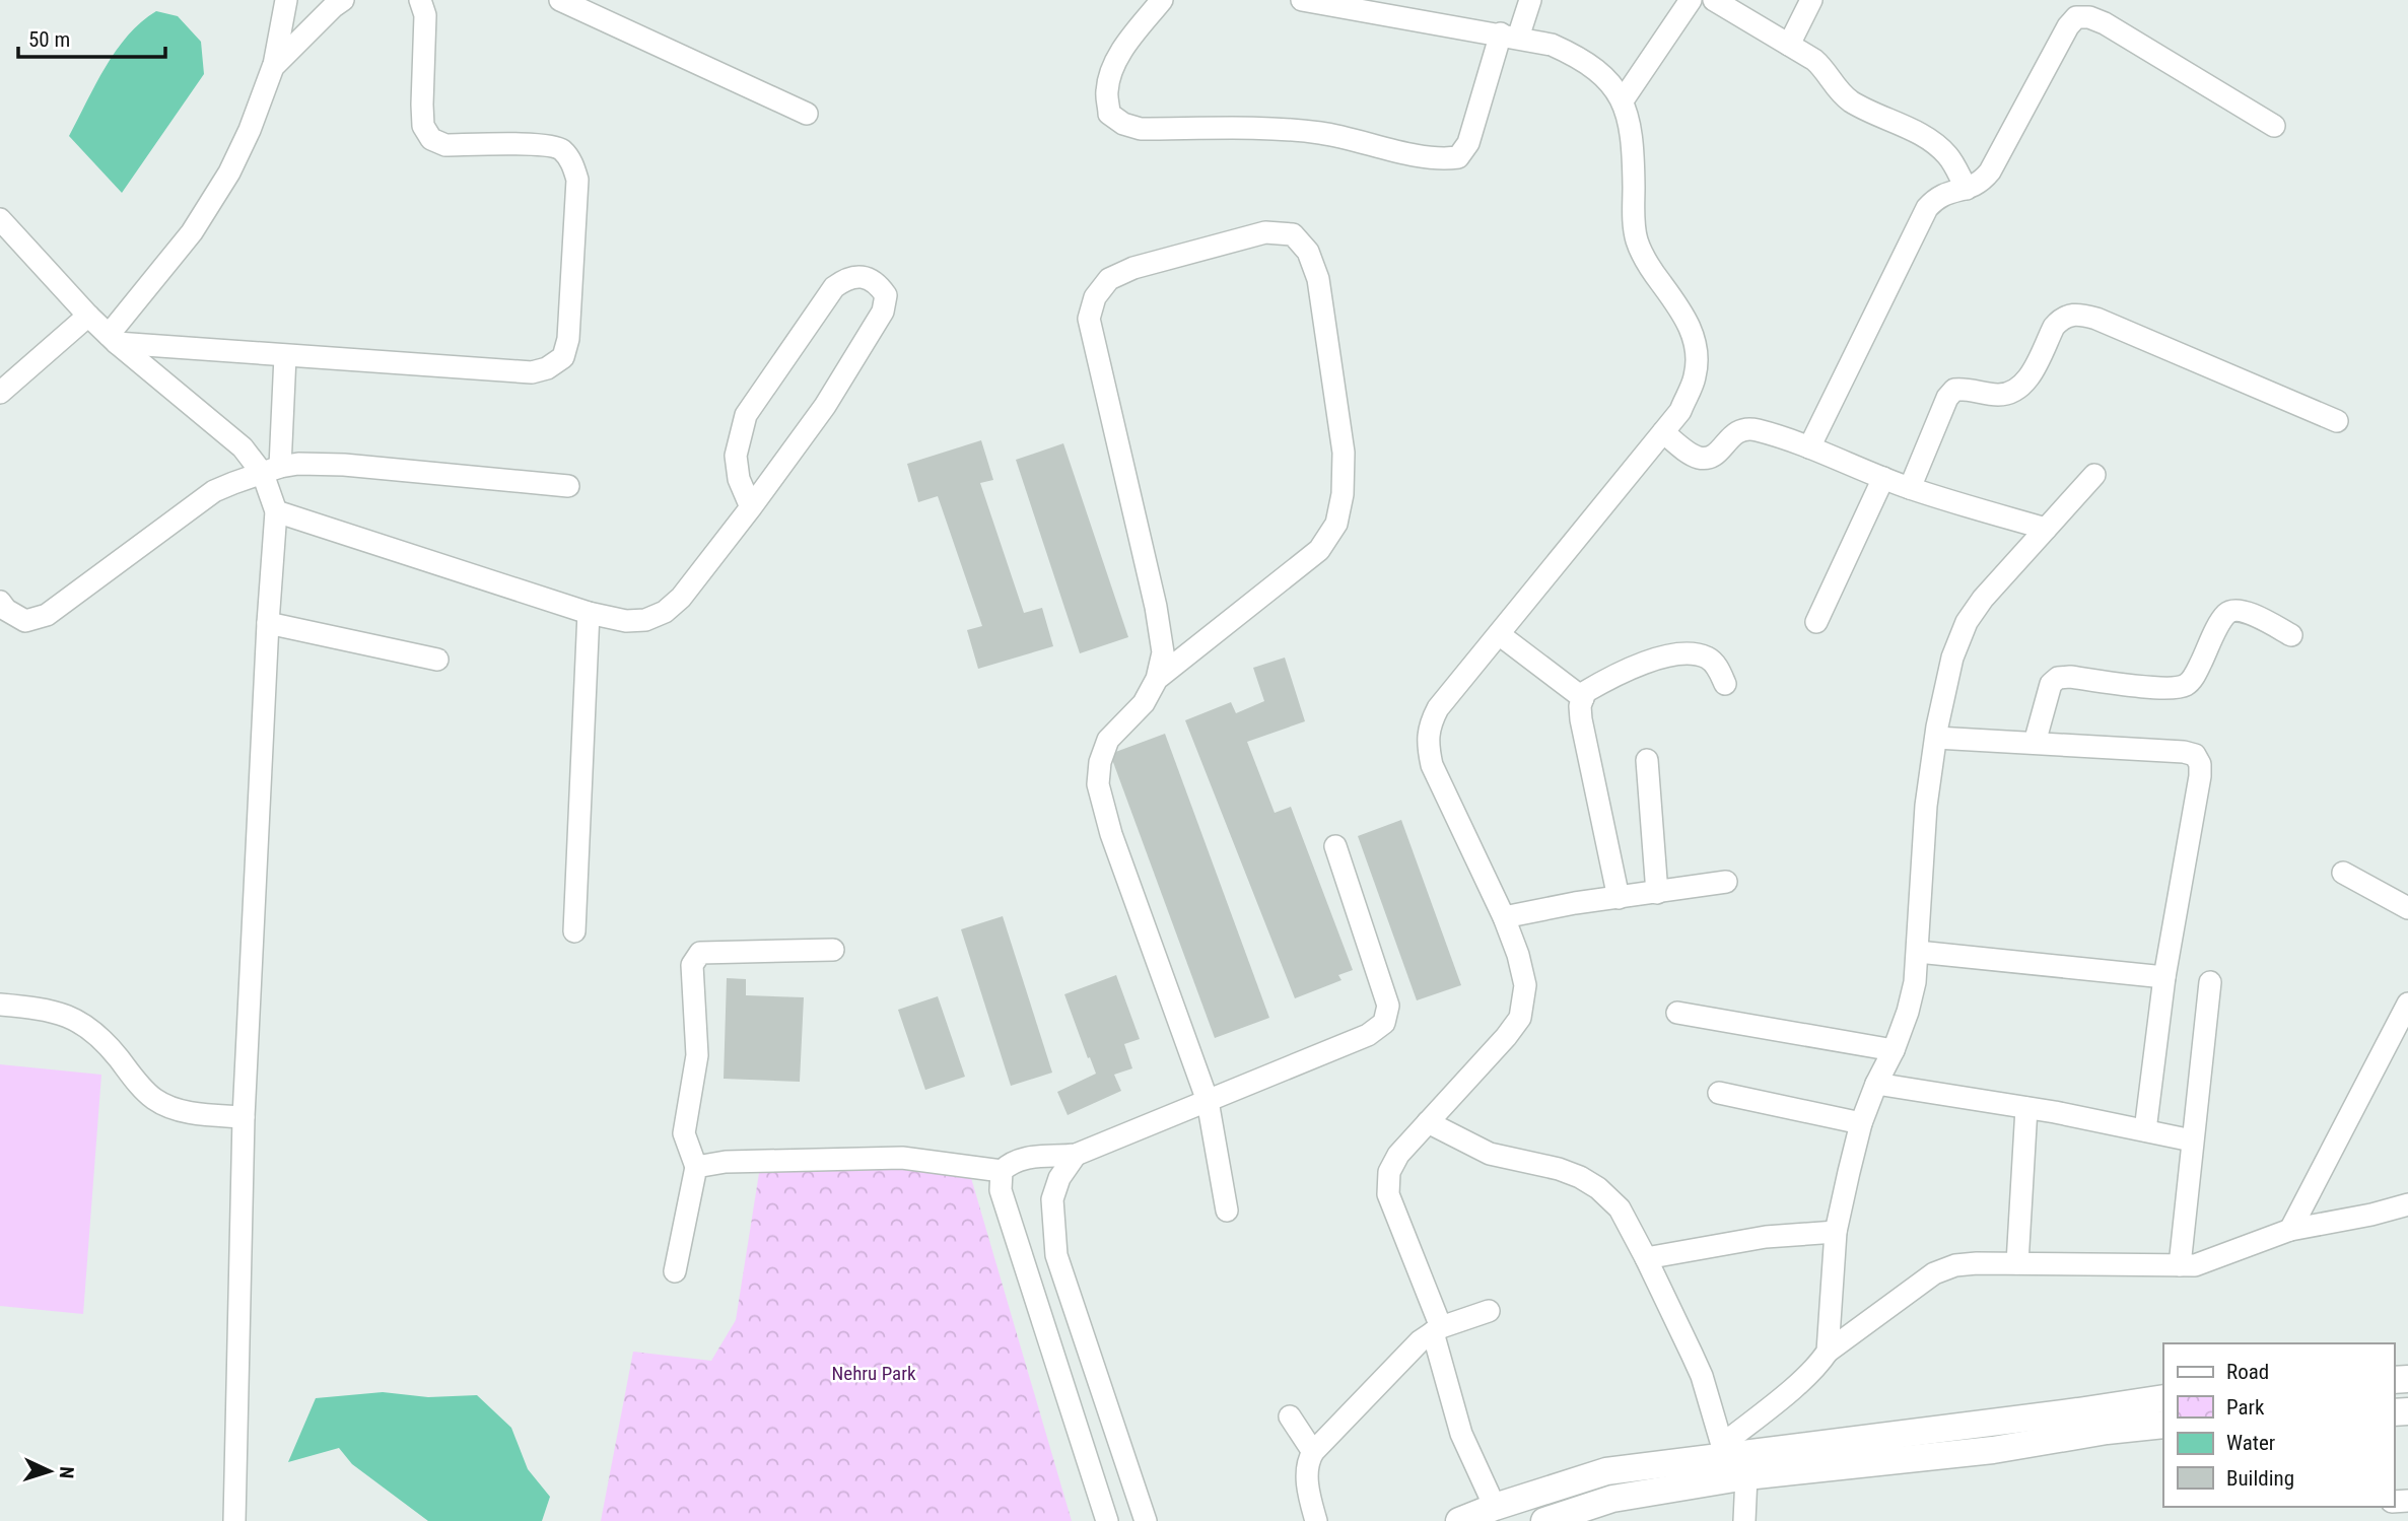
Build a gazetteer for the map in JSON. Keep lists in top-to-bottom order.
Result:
{
  "parks": ["Nehru Park"],
  "legend": [
    "Road",
    "Park",
    "Water",
    "Building"
  ],
  "scale_bar": "50 m",
  "north": "right"
}
